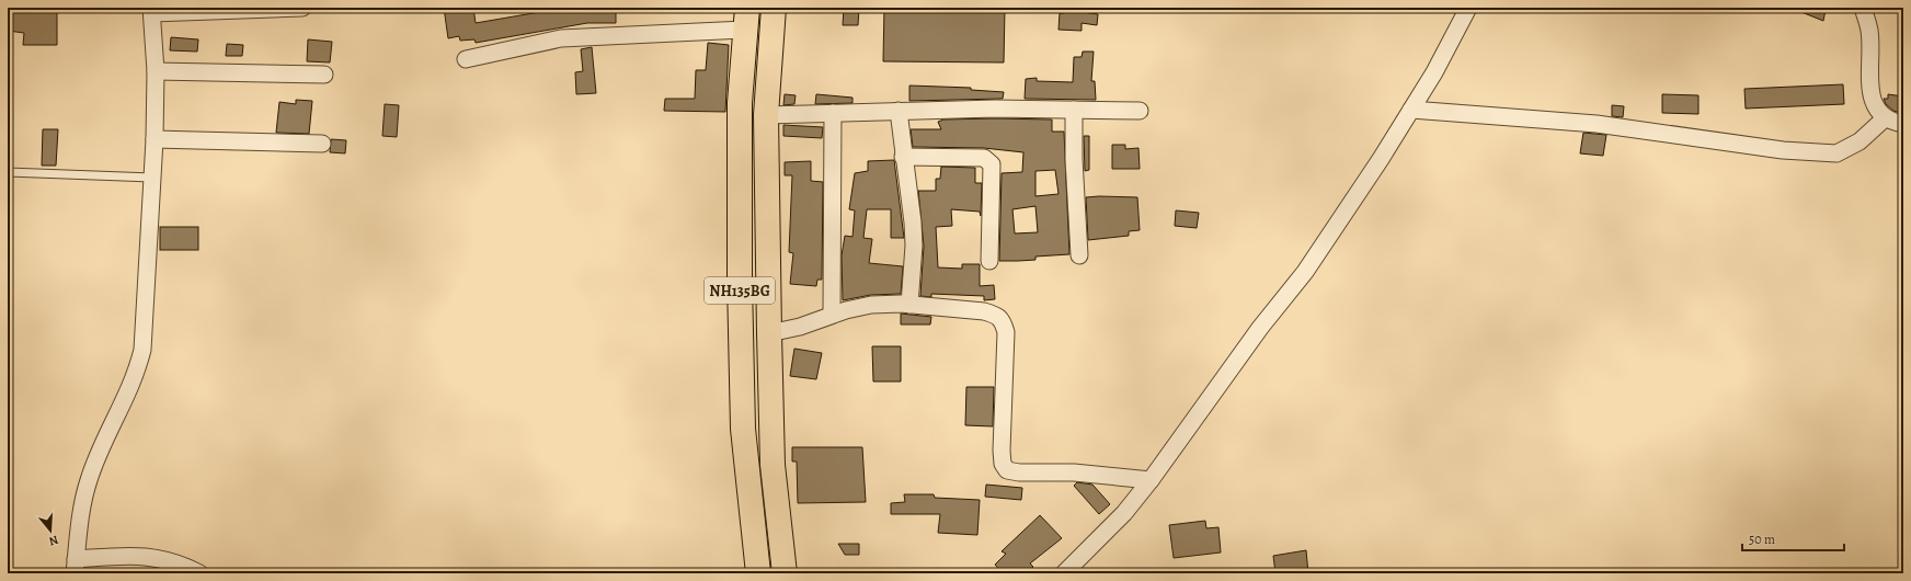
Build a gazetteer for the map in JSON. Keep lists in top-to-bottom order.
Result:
{
  "streets": {
    "highway": ["NH135BG"]
  },
  "scale_bar": "50 m",
  "north": "bottom"
}
